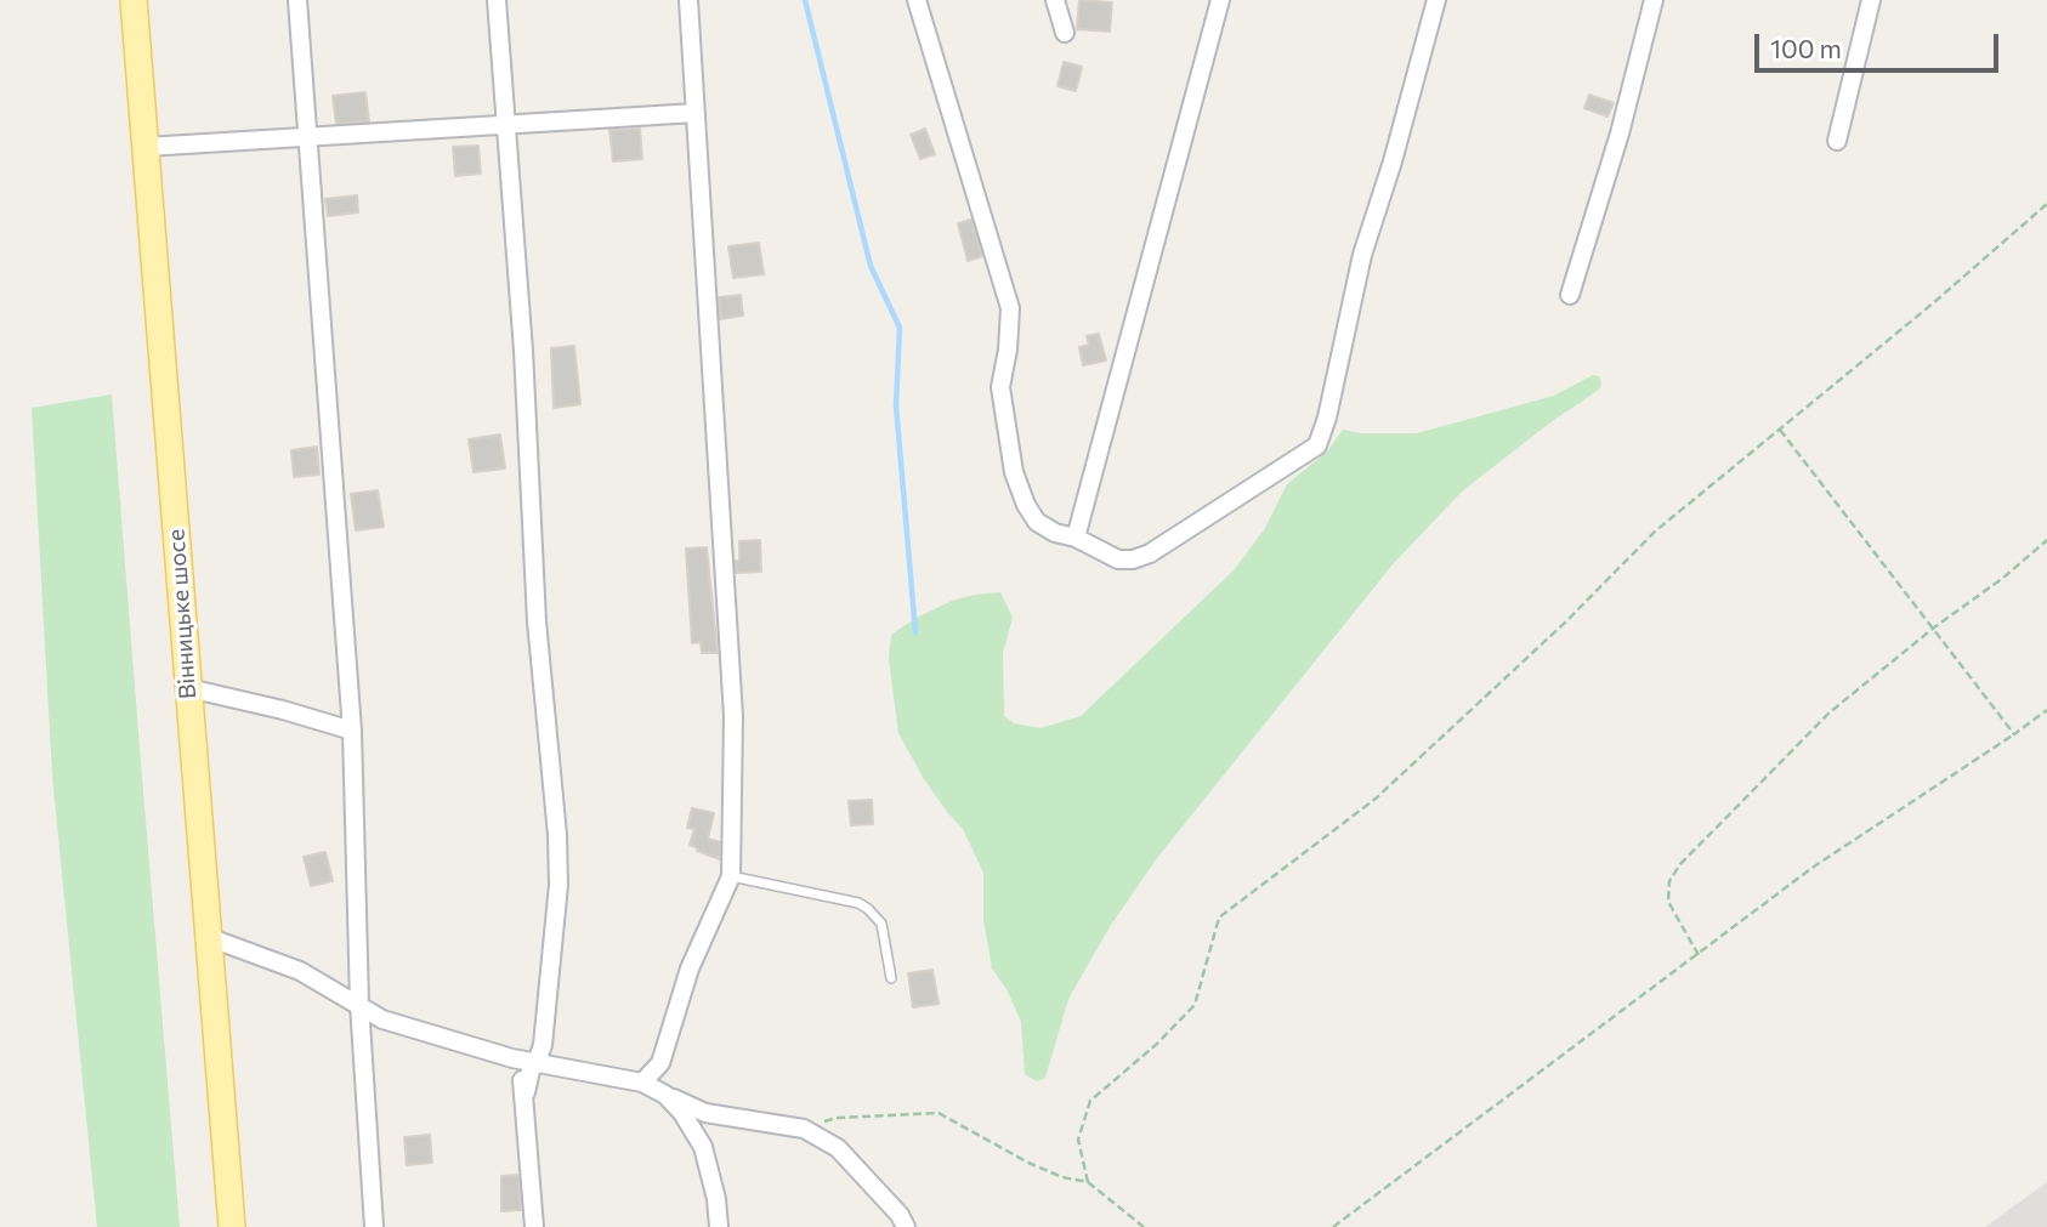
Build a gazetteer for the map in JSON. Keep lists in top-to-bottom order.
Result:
{
  "streets": {
    "main road": ["Вінницьке шосе"]
  },
  "scale_bar": "100 m"
}
